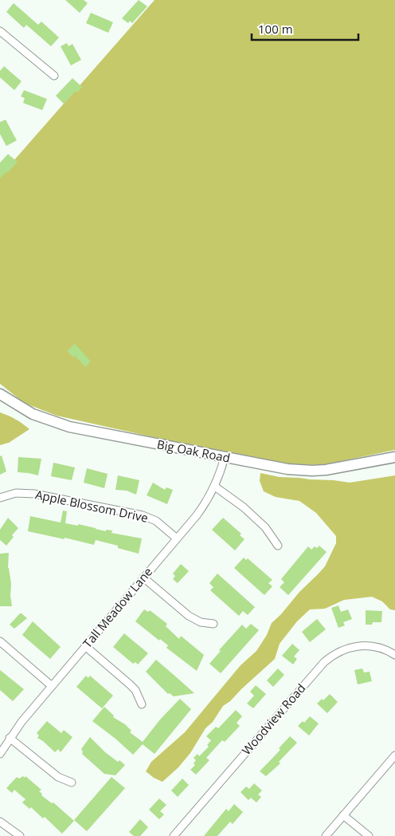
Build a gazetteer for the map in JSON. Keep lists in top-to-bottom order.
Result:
{
  "streets": {
    "street": [
      "Big Oak Road",
      "Apple Blossom Drive",
      "Tall Meadow Lane",
      "Woodview Road"
    ]
  },
  "crossings": [
    ["Big Oak Road", "Tall Meadow Lane"],
    ["Apple Blossom Drive", "Tall Meadow Lane"]
  ],
  "scale_bar": "100 m"
}
